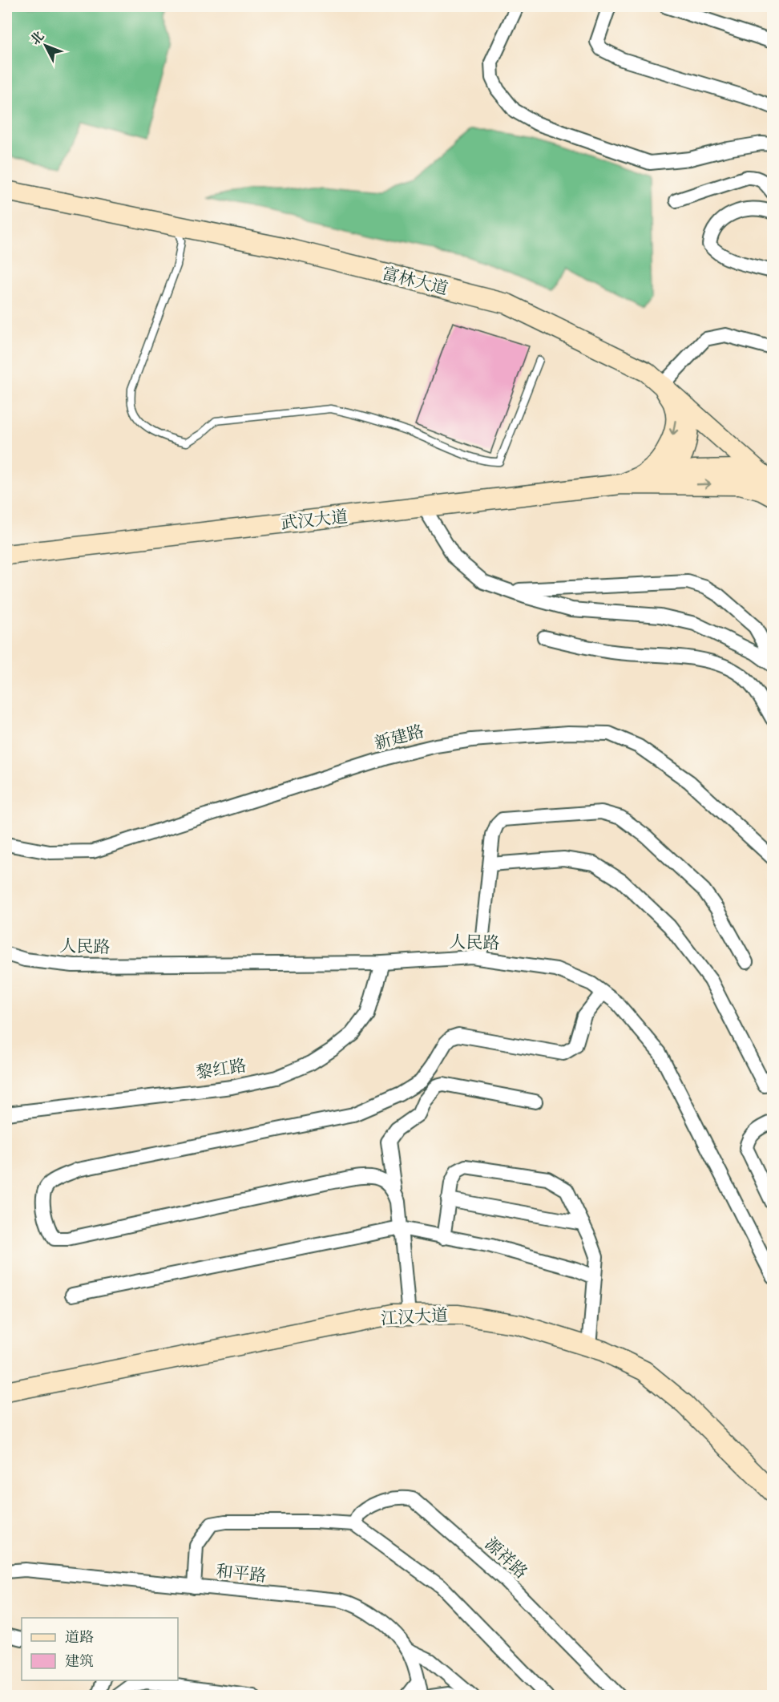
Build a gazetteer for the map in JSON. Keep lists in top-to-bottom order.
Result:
{
  "streets": {
    "main road": ["富林大道", "武汉大道", "江汉大道"],
    "street": [
      "新建路",
      "人民路",
      "黎红路",
      "源祥路",
      "和平路"
    ]
  },
  "crossings": [
    ["人民路", "黎红路"]
  ],
  "legend": ["道路", "建筑"],
  "north": "top left"
}
